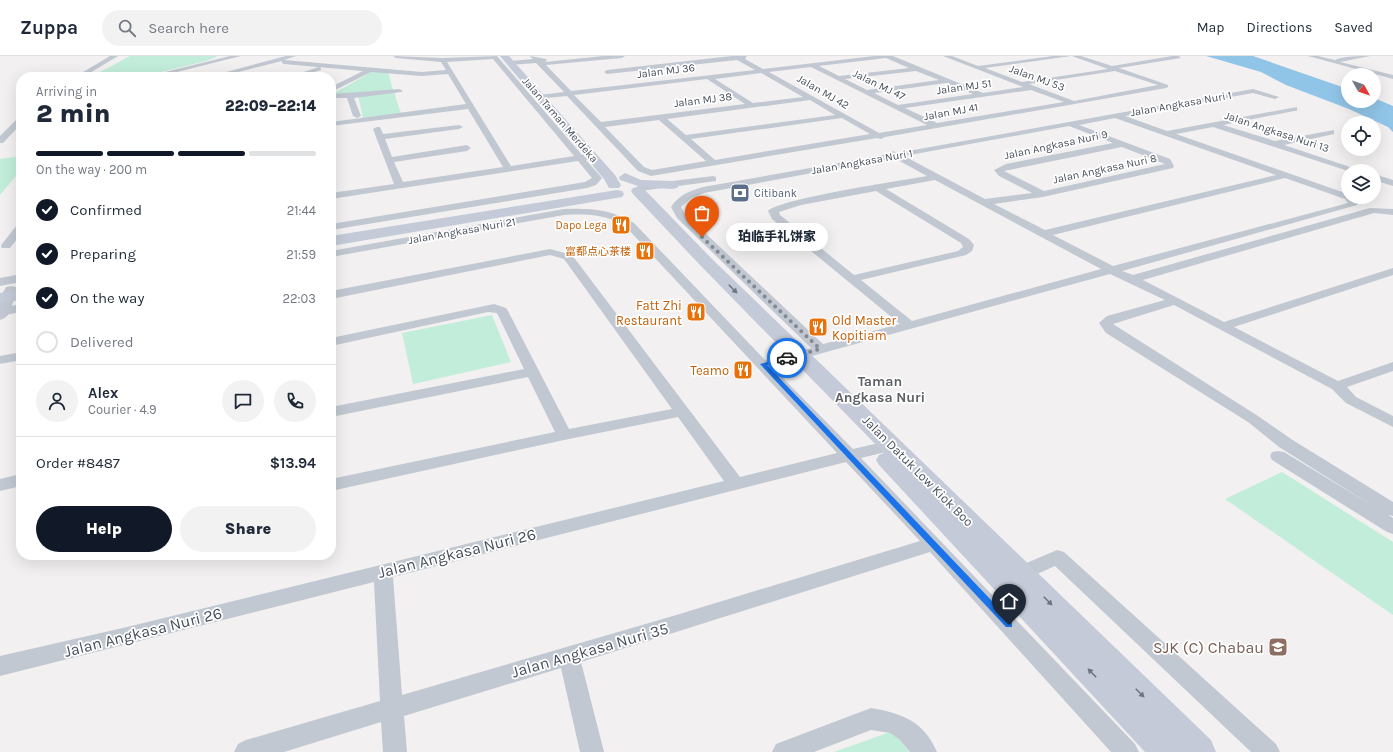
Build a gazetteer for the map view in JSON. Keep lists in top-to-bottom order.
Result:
{
  "streets": {
    "main road": ["Jalan Taman Merdeka", "Jalan Datuk Low Kiok Boo"],
    "street": [
      "Jalan MJ 36",
      "Jalan MJ 53",
      "Jalan MJ 47",
      "Jalan MJ 51",
      "Jalan MJ 42",
      "Jalan MJ 38",
      "Jalan Angkasa Nuri 1",
      "Jalan MJ 41",
      "Jalan Angkasa Nuri 13",
      "Jalan Angkasa Nuri 9",
      "Jalan Angkasa Nuri 8",
      "Jalan Angkasa Nuri 21",
      "Jalan Angkasa Nuri 26",
      "Jalan Angkasa Nuri 35"
    ]
  },
  "crossings": [
    ["Jalan MJ 36", "Jalan MJ 47"],
    ["Jalan MJ 36", "Jalan MJ 42"],
    ["Jalan MJ 36", "Jalan Taman Merdeka"],
    ["Jalan MJ 53", "Jalan MJ 51"],
    ["Jalan MJ 53", "Jalan MJ 41"],
    ["Jalan MJ 47", "Jalan MJ 51"],
    ["Jalan MJ 47", "Jalan MJ 41"],
    ["Jalan MJ 42", "Jalan MJ 38"],
    ["Jalan MJ 42", "Jalan Angkasa Nuri 1"],
    ["Jalan MJ 42", "Jalan MJ 41"],
    ["Jalan MJ 42", "Jalan Angkasa Nuri 8"],
    ["Jalan MJ 38", "Jalan MJ 41"],
    ["Jalan Angkasa Nuri 1", "Jalan Angkasa Nuri 8"],
    ["Jalan Taman Merdeka", "Jalan Datuk Low Kiok Boo"],
    ["Jalan Angkasa Nuri 9", "Jalan Angkasa Nuri 8"],
    ["Jalan Angkasa Nuri 21", "Jalan Angkasa Nuri 26"],
    ["Jalan Datuk Low Kiok Boo", "Jalan Angkasa Nuri 26"]
  ],
  "districts": ["Taman Angkasa Nuri"],
  "places": {
    "bank": ["Citibank"],
    "restaurant": [
      "Dapo Lega",
      "富都点心茶楼",
      "Fatt Zhi Restaurant",
      "Old Master Kopitiam",
      "Teamo"
    ],
    "other": ["珀临手礼饼家"],
    "school or university": ["SJK (C) Chabau"]
  },
  "north": "bottom right",
  "page": {
    "header": "Zuppa",
    "search": "Search here",
    "nav": ["Map", "Directions", "Saved"],
    "heading": ["2 min", "Arriving in", "22:09–22:14"],
    "panel": [
      "Alex",
      "Courier · 4.9",
      "Order #8487",
      "$13.94"
    ],
    "bar": "On the way · 200 m",
    "list": [
      ["Confirmed", "21:44"],
      ["Preparing", "21:59"],
      ["On the way", "22:03"],
      "Delivered"
    ],
    "bubble": "珀临手礼饼家",
    "buttons": ["Help", "Share"]
  }
}
